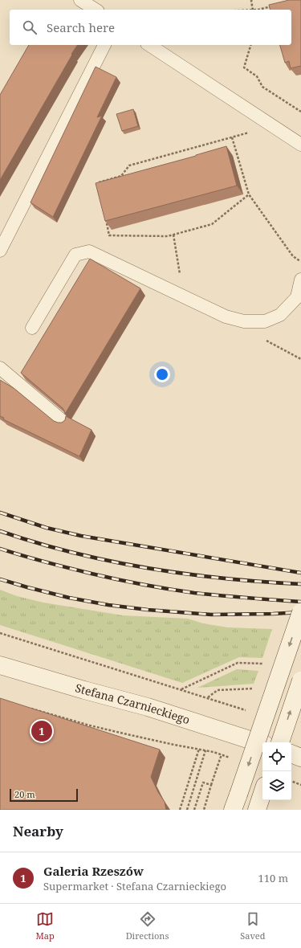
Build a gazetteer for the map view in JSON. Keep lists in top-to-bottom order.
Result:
{
  "streets": {
    "street": ["Stefana Czarnieckiego"]
  },
  "scale_bar": "20 m",
  "page": {
    "search": "Search here",
    "pins": "1",
    "scale": "20 m",
    "heading": "Nearby",
    "list": [
      {
        "mark": "1",
        "name": "Galeria Rzeszów",
        "note": "Supermarket · Stefana Czarnieckiego",
        "value": "110 m"
      }
    ],
    "nav": ["Map", "Directions", "Saved"]
  }
}
